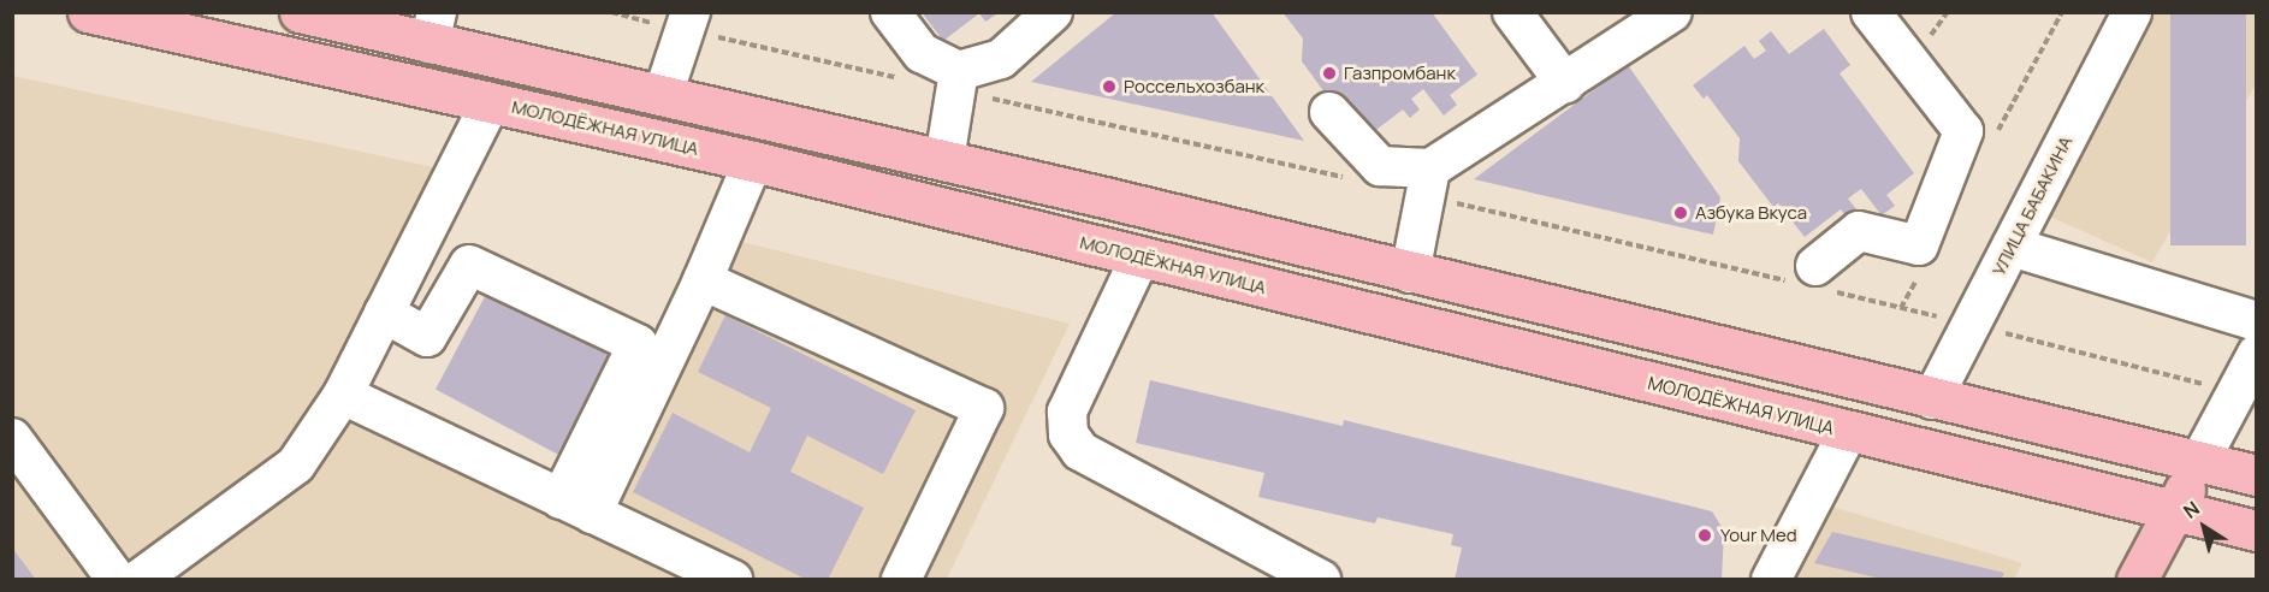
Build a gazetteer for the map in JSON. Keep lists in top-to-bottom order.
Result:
{
  "streets": {
    "main road": ["МОЛОДЁЖНАЯ УЛИЦА"],
    "street": ["УЛИЦА БАБАКИНА"]
  },
  "places": [
    "Газпромбанк",
    "Россельхозбанк",
    "Азбука Вкуса",
    "Your Med"
  ],
  "north": "top left"
}
